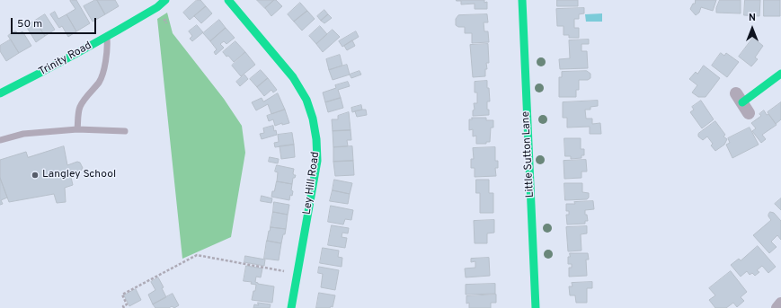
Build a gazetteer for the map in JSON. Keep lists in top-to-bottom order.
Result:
{
  "streets": {
    "street": ["Trinity Road", "Little Sutton Lane", "Ley Hill Road"]
  },
  "places": ["Langley School"],
  "scale_bar": "50 m",
  "north": "top"
}
